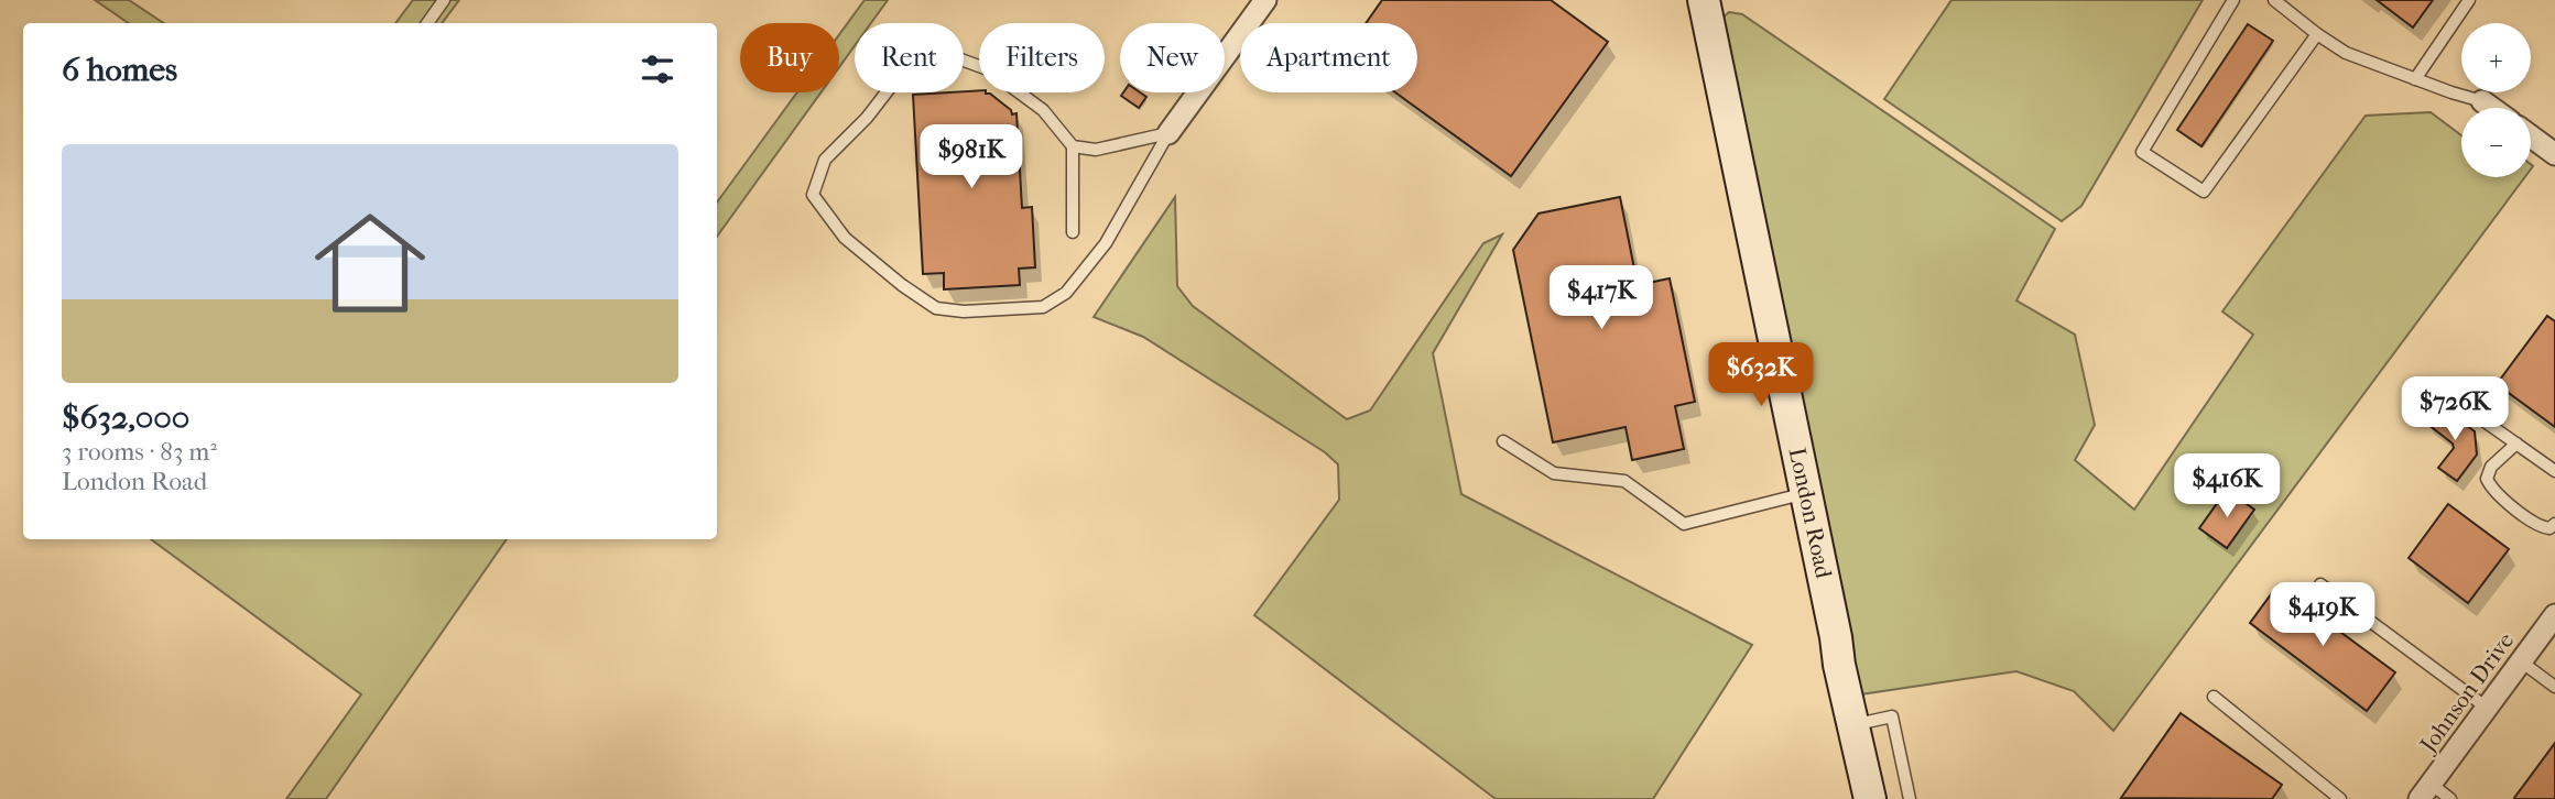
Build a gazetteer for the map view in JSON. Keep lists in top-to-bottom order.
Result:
{
  "streets": {
    "street": ["London Road", "Johnson Drive"]
  },
  "page": {
    "map_buttons": ["+", "−"],
    "chip": [
      "Buy",
      "Rent",
      "Filters",
      "New",
      "Apartment"
    ],
    "heading": "6 homes",
    "list": [
      {
        "name": "$632,000",
        "note": "3 rooms · 83 m² · London Road"
      }
    ],
    "price": [
      "$981K",
      "$417K",
      "$632K",
      "$726K",
      "$416K",
      "$419K"
    ]
  }
}
